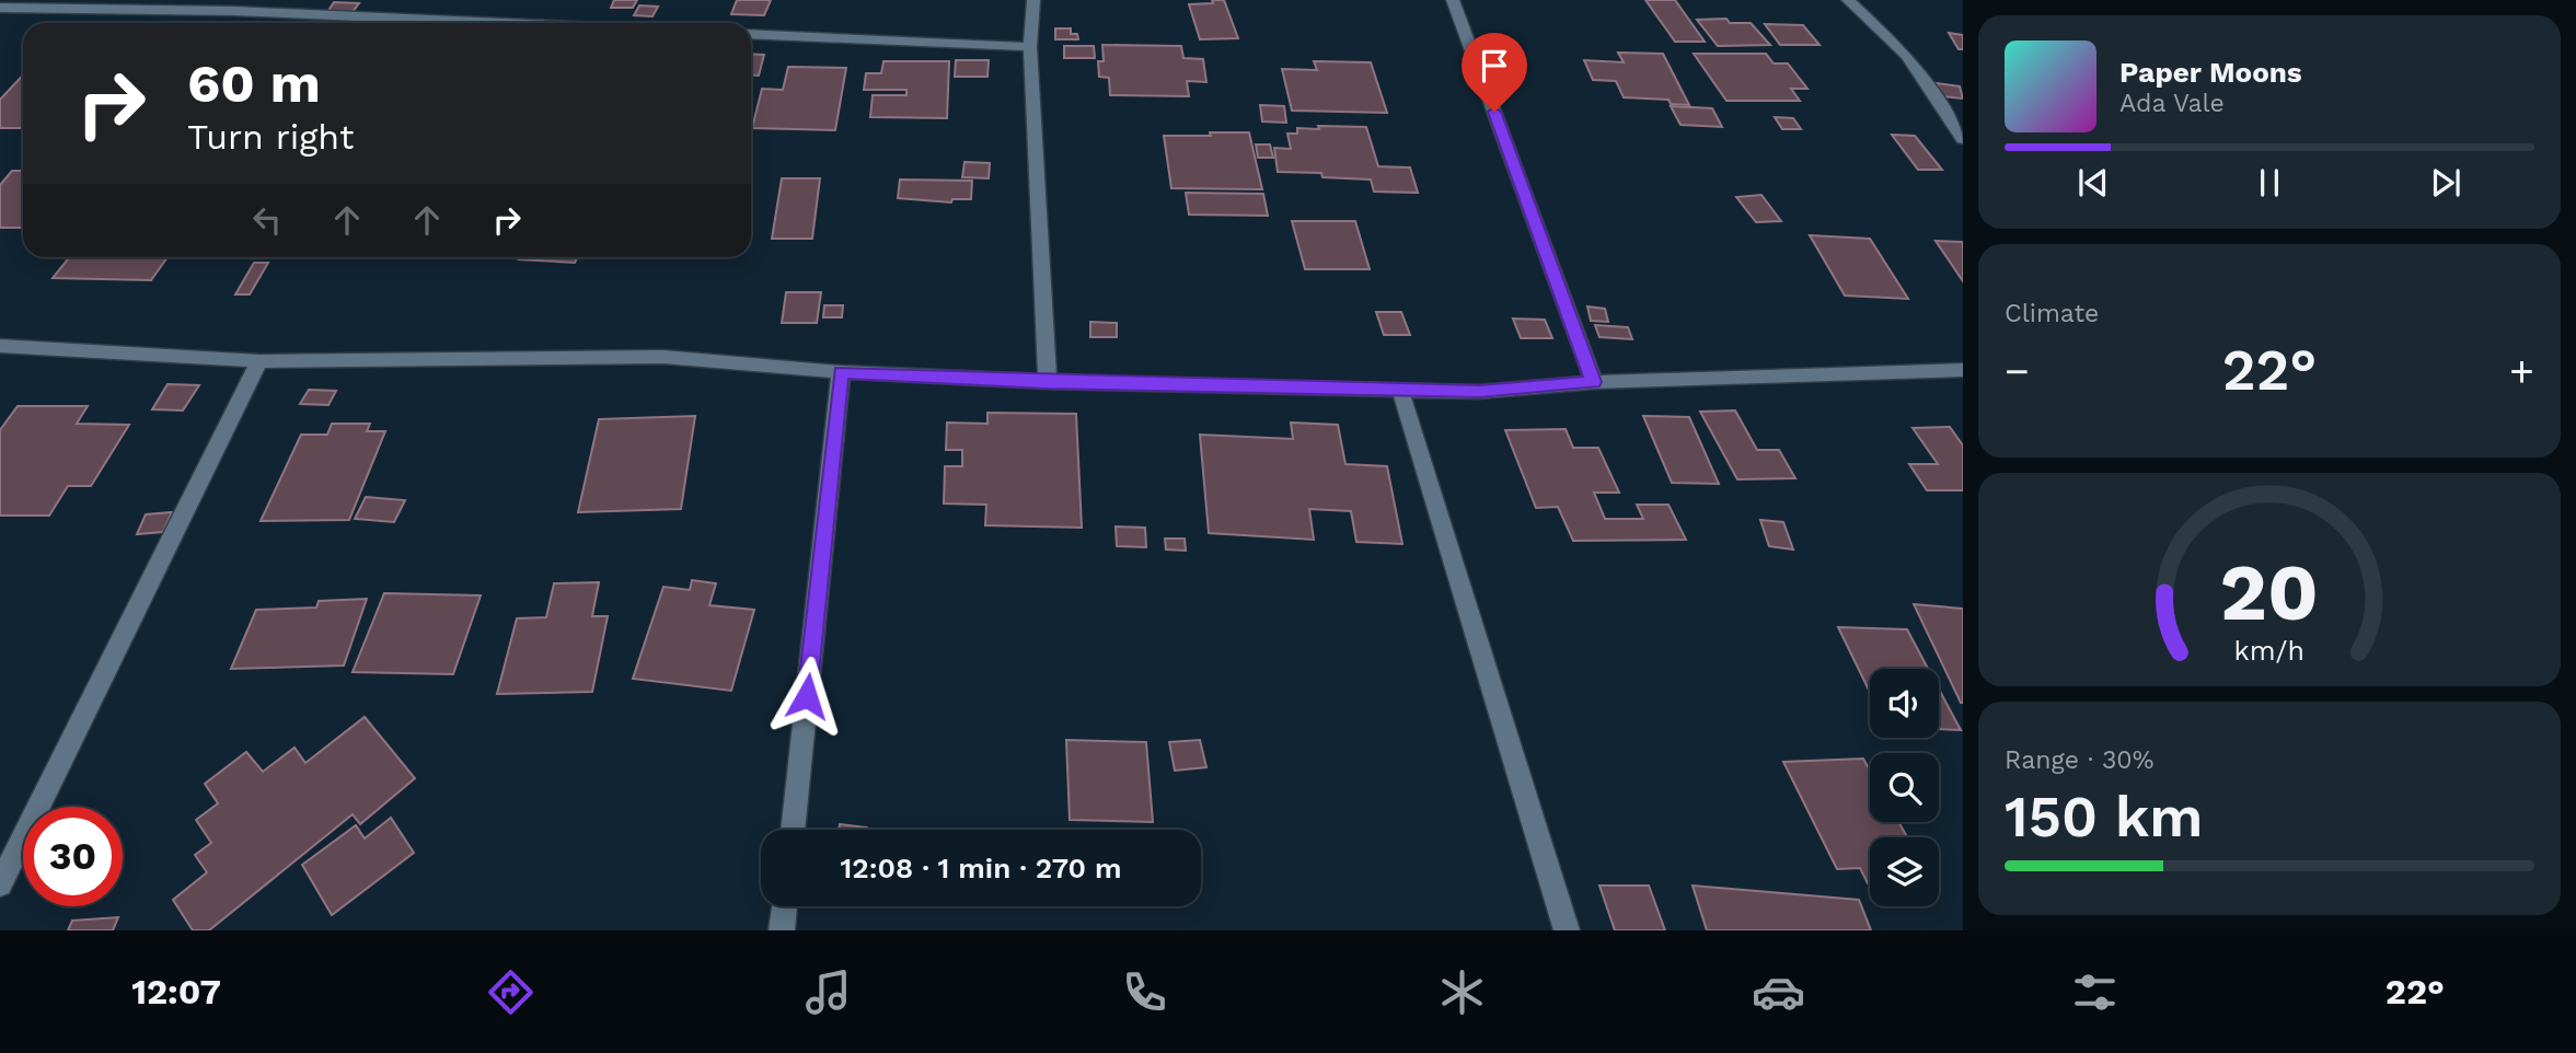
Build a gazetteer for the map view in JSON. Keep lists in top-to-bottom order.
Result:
{
  "page": {
    "turn": ["60 m", "Turn right"],
    "song": ["Paper Moons", "Ada Vale"],
    "tile": [
      "Climate",
      ["Range · 30%", "150 km"]
    ],
    "heat": ["−", "22°", "+"],
    "limit": "30",
    "trip": "12:08 · 1 min · 270 m",
    "tabs": ["12:07", "22°"],
    "gauge": ["20", "km/h"]
  }
}
